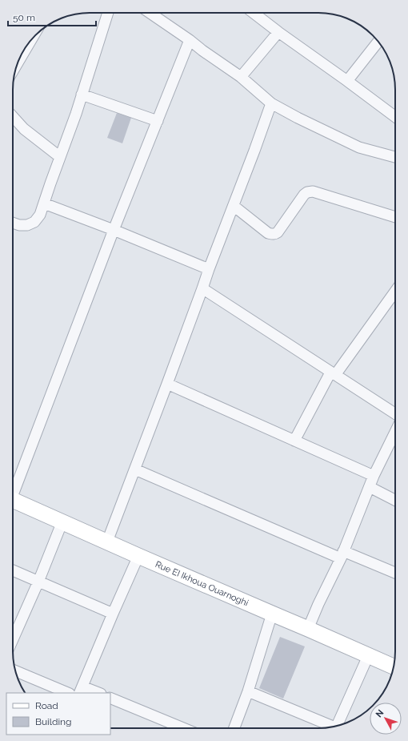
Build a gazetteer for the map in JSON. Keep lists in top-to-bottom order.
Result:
{
  "streets": {
    "street": ["Rue EI Ikhoua Ouarnoghi"]
  },
  "legend": ["Road", "Building"],
  "scale_bar": "50 m",
  "north": "top left"
}
